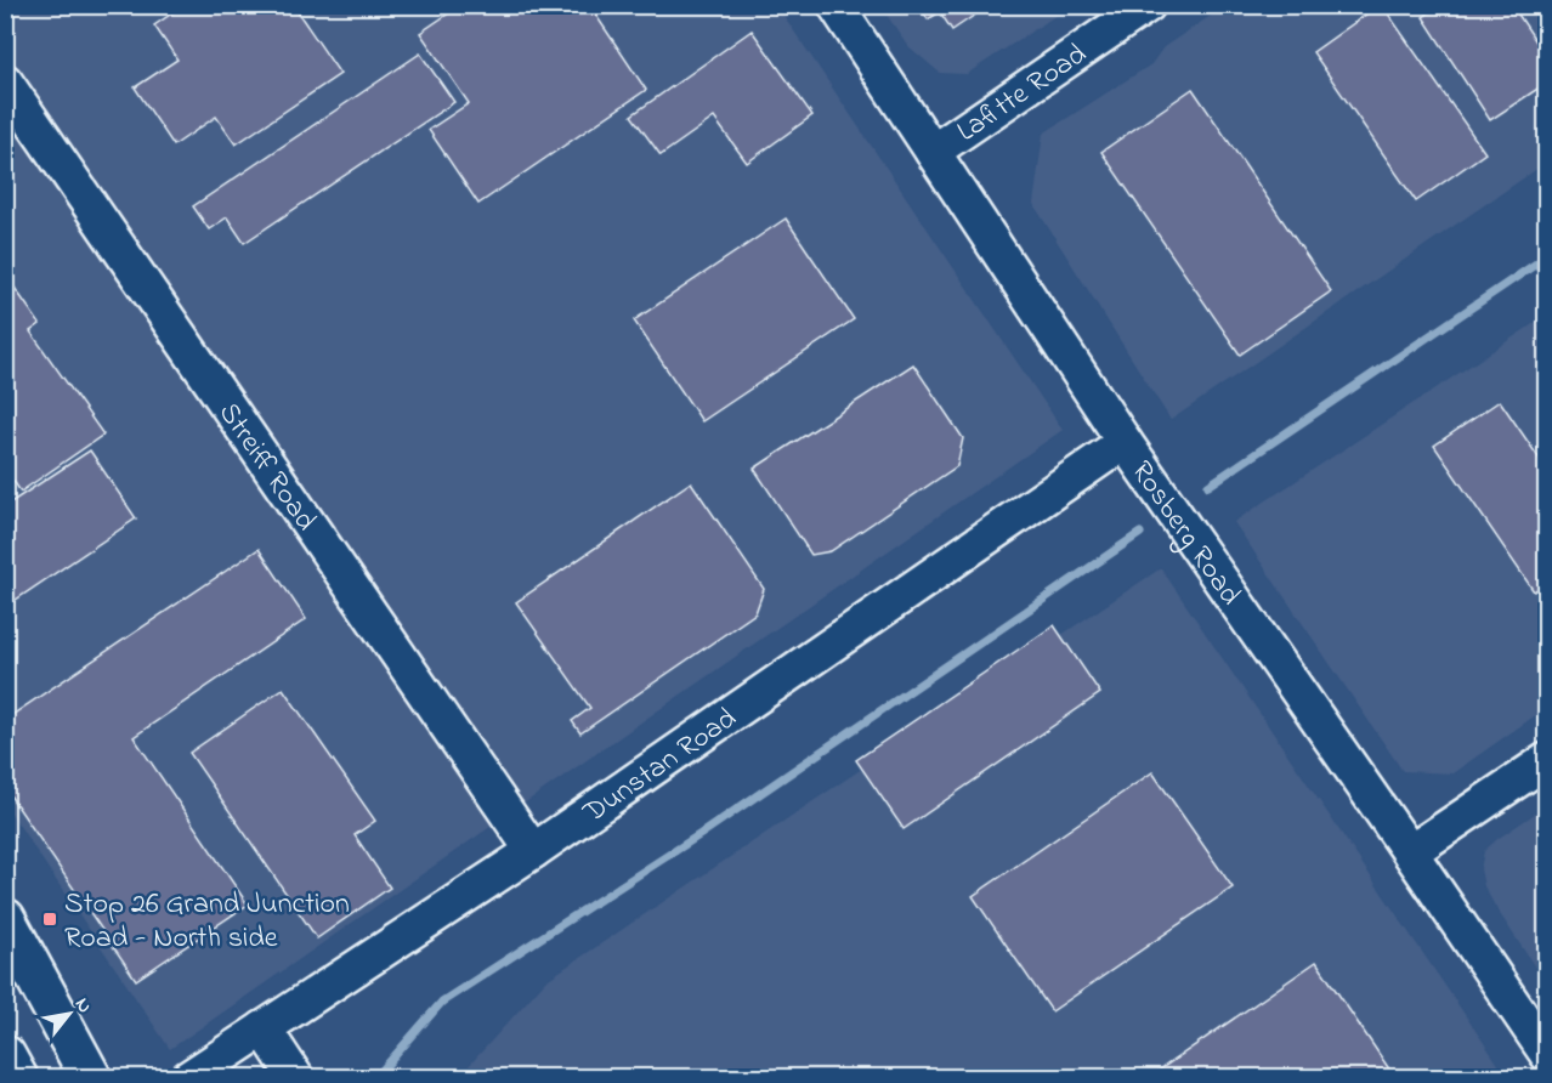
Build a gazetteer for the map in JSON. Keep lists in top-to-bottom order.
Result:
{
  "streets": {
    "street": [
      "Lafitte Road",
      "Streiff Road",
      "Rosberg Road",
      "Dunstan Road"
    ]
  },
  "crossings": [
    ["Lafitte Road", "Rosberg Road"],
    ["Streiff Road", "Dunstan Road"],
    ["Rosberg Road", "Dunstan Road"]
  ],
  "places": {
    "transit": ["Stop 26 Grand Junction Road - North side"]
  },
  "north": "top right"
}
